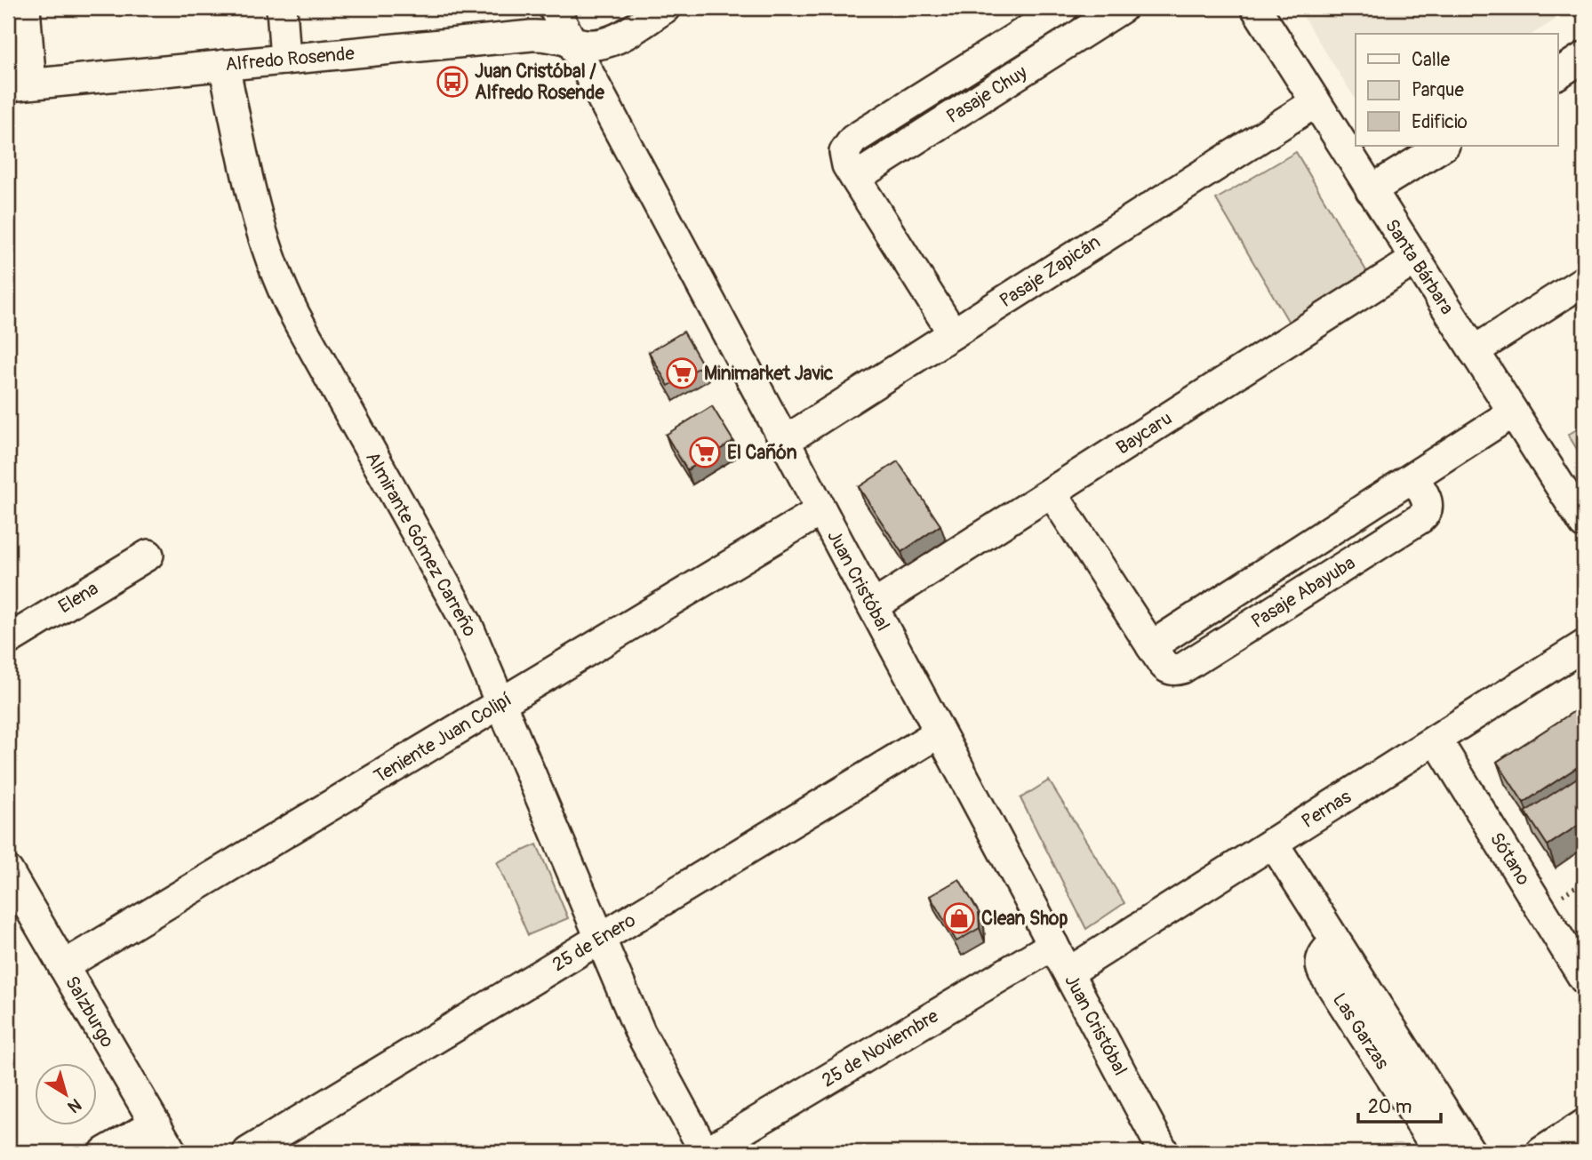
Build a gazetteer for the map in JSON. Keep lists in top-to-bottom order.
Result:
{
  "streets": {
    "street": [
      "Alfredo Rosende",
      "Pasaje Chuy",
      "Santa Bárbara",
      "Pasaje Zapicán",
      "Baycaru",
      "Almirante Gómez Carreño",
      "Juan Cristóbal",
      "Pasaje Abayuba",
      "Elena",
      "Teniente Juan Colipí",
      "Pernas",
      "Sótano",
      "25 de Enero",
      "Salzburgo",
      "Las Garzas",
      "25 de Noviembre"
    ]
  },
  "crossings": [
    ["Alfredo Rosende", "Almirante Gómez Carreño"],
    ["Alfredo Rosende", "Juan Cristóbal"],
    ["Pasaje Chuy", "Pasaje Zapicán"],
    ["Santa Bárbara", "Pasaje Zapicán"],
    ["Santa Bárbara", "Baycaru"],
    ["Santa Bárbara", "Pasaje Abayuba"],
    ["Pasaje Zapicán", "Juan Cristóbal"],
    ["Baycaru", "Juan Cristóbal"],
    ["Baycaru", "Pasaje Abayuba"],
    ["Almirante Gómez Carreño", "Teniente Juan Colipí"],
    ["Almirante Gómez Carreño", "25 de Enero"],
    ["Almirante Gómez Carreño", "25 de Noviembre"],
    ["Juan Cristóbal", "Teniente Juan Colipí"],
    ["Juan Cristóbal", "Pernas"],
    ["Juan Cristóbal", "25 de Enero"],
    ["Juan Cristóbal", "25 de Noviembre"],
    ["Teniente Juan Colipí", "Salzburgo"],
    ["Pernas", "Sótano"],
    ["Pernas", "Las Garzas"]
  ],
  "places": {
    "bus stop": ["Juan Cristóbal / Alfredo Rosende"],
    "supermarket": ["Minimarket Javic", "El Cañón"],
    "shop": ["Clean Shop"]
  },
  "legend": ["Calle", "Parque", "Edificio"],
  "scale_bar": "20 m",
  "north": "bottom right"
}
